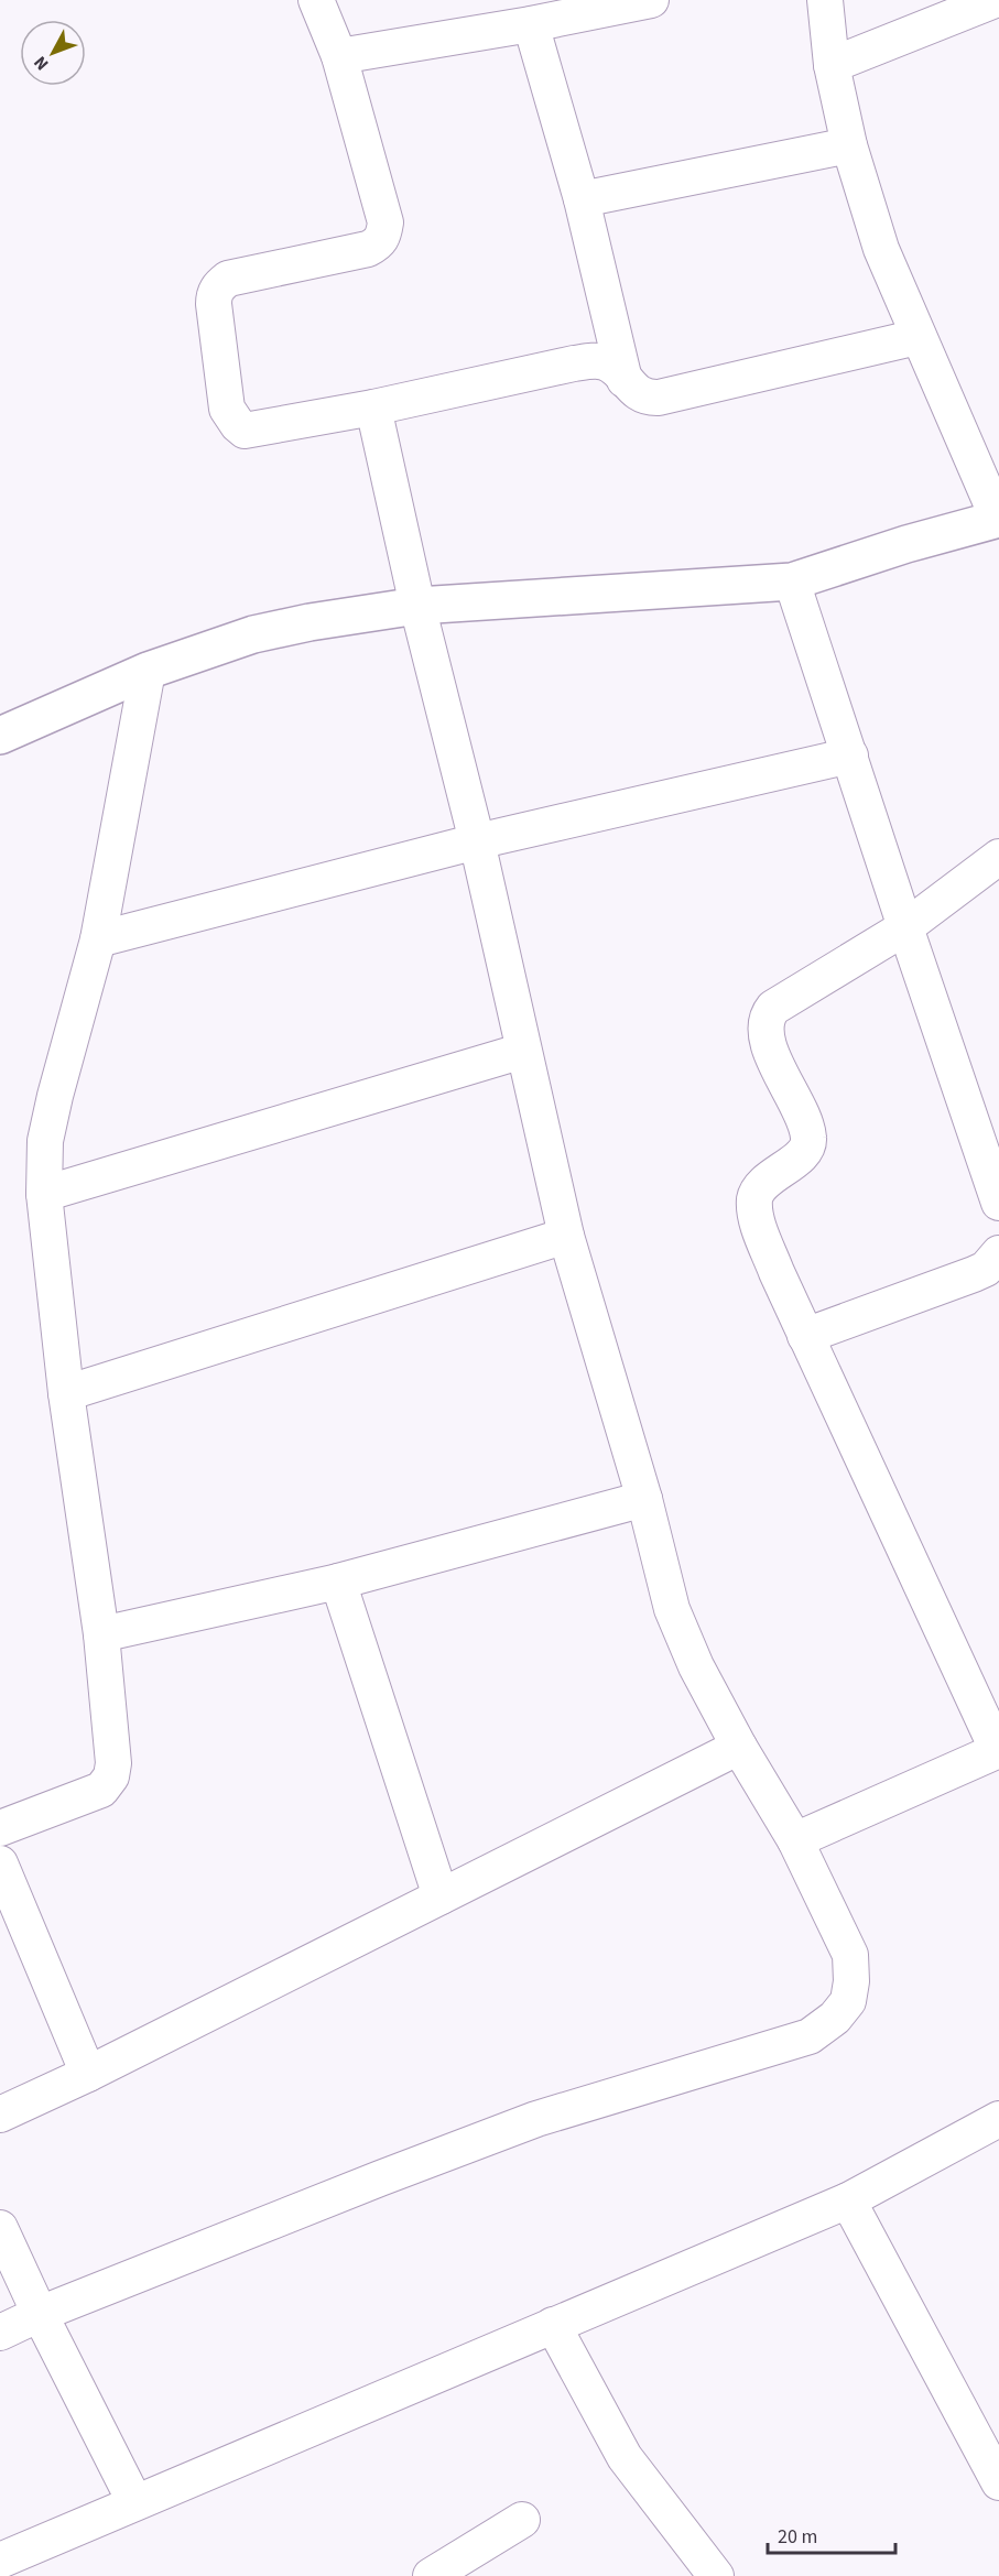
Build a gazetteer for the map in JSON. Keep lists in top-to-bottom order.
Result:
{
  "scale_bar": "20 m",
  "north": "bottom left"
}
